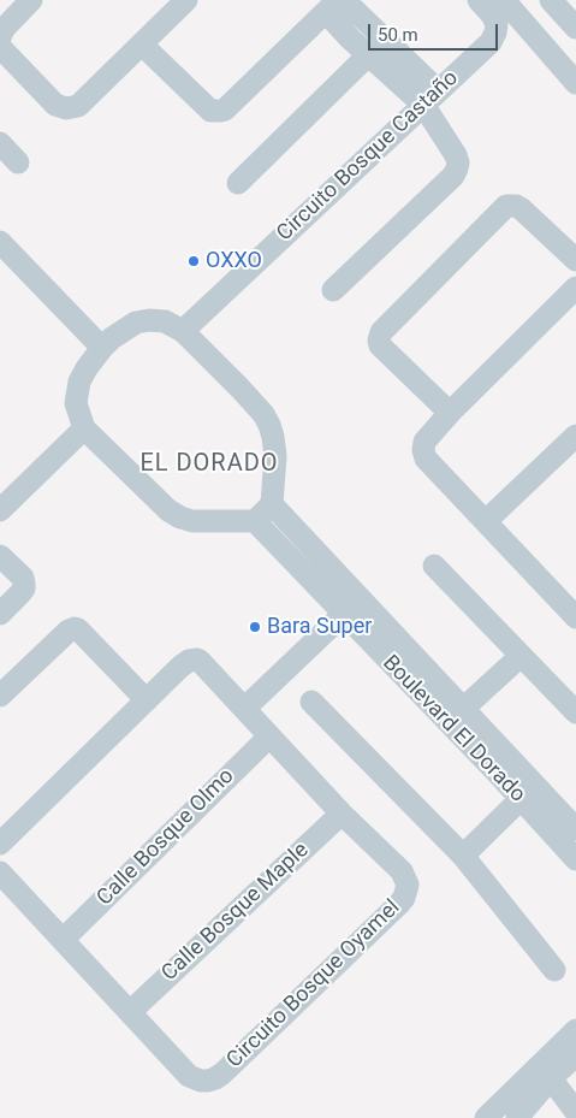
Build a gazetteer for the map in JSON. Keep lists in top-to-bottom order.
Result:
{
  "streets": {
    "street": [
      "Circuito Bosque Castaño",
      "Boulevard El Dorado",
      "Calle Bosque Olmo",
      "Calle Bosque Maple",
      "Circuito Bosque Oyamel"
    ]
  },
  "crossings": [
    ["Circuito Bosque Castaño", "Boulevard El Dorado"],
    ["Calle Bosque Olmo", "Circuito Bosque Oyamel"],
    ["Calle Bosque Maple", "Circuito Bosque Oyamel"]
  ],
  "districts": ["EL DORADO"],
  "places": ["OXXO", "Bara Super"],
  "scale_bar": "50 m"
}
